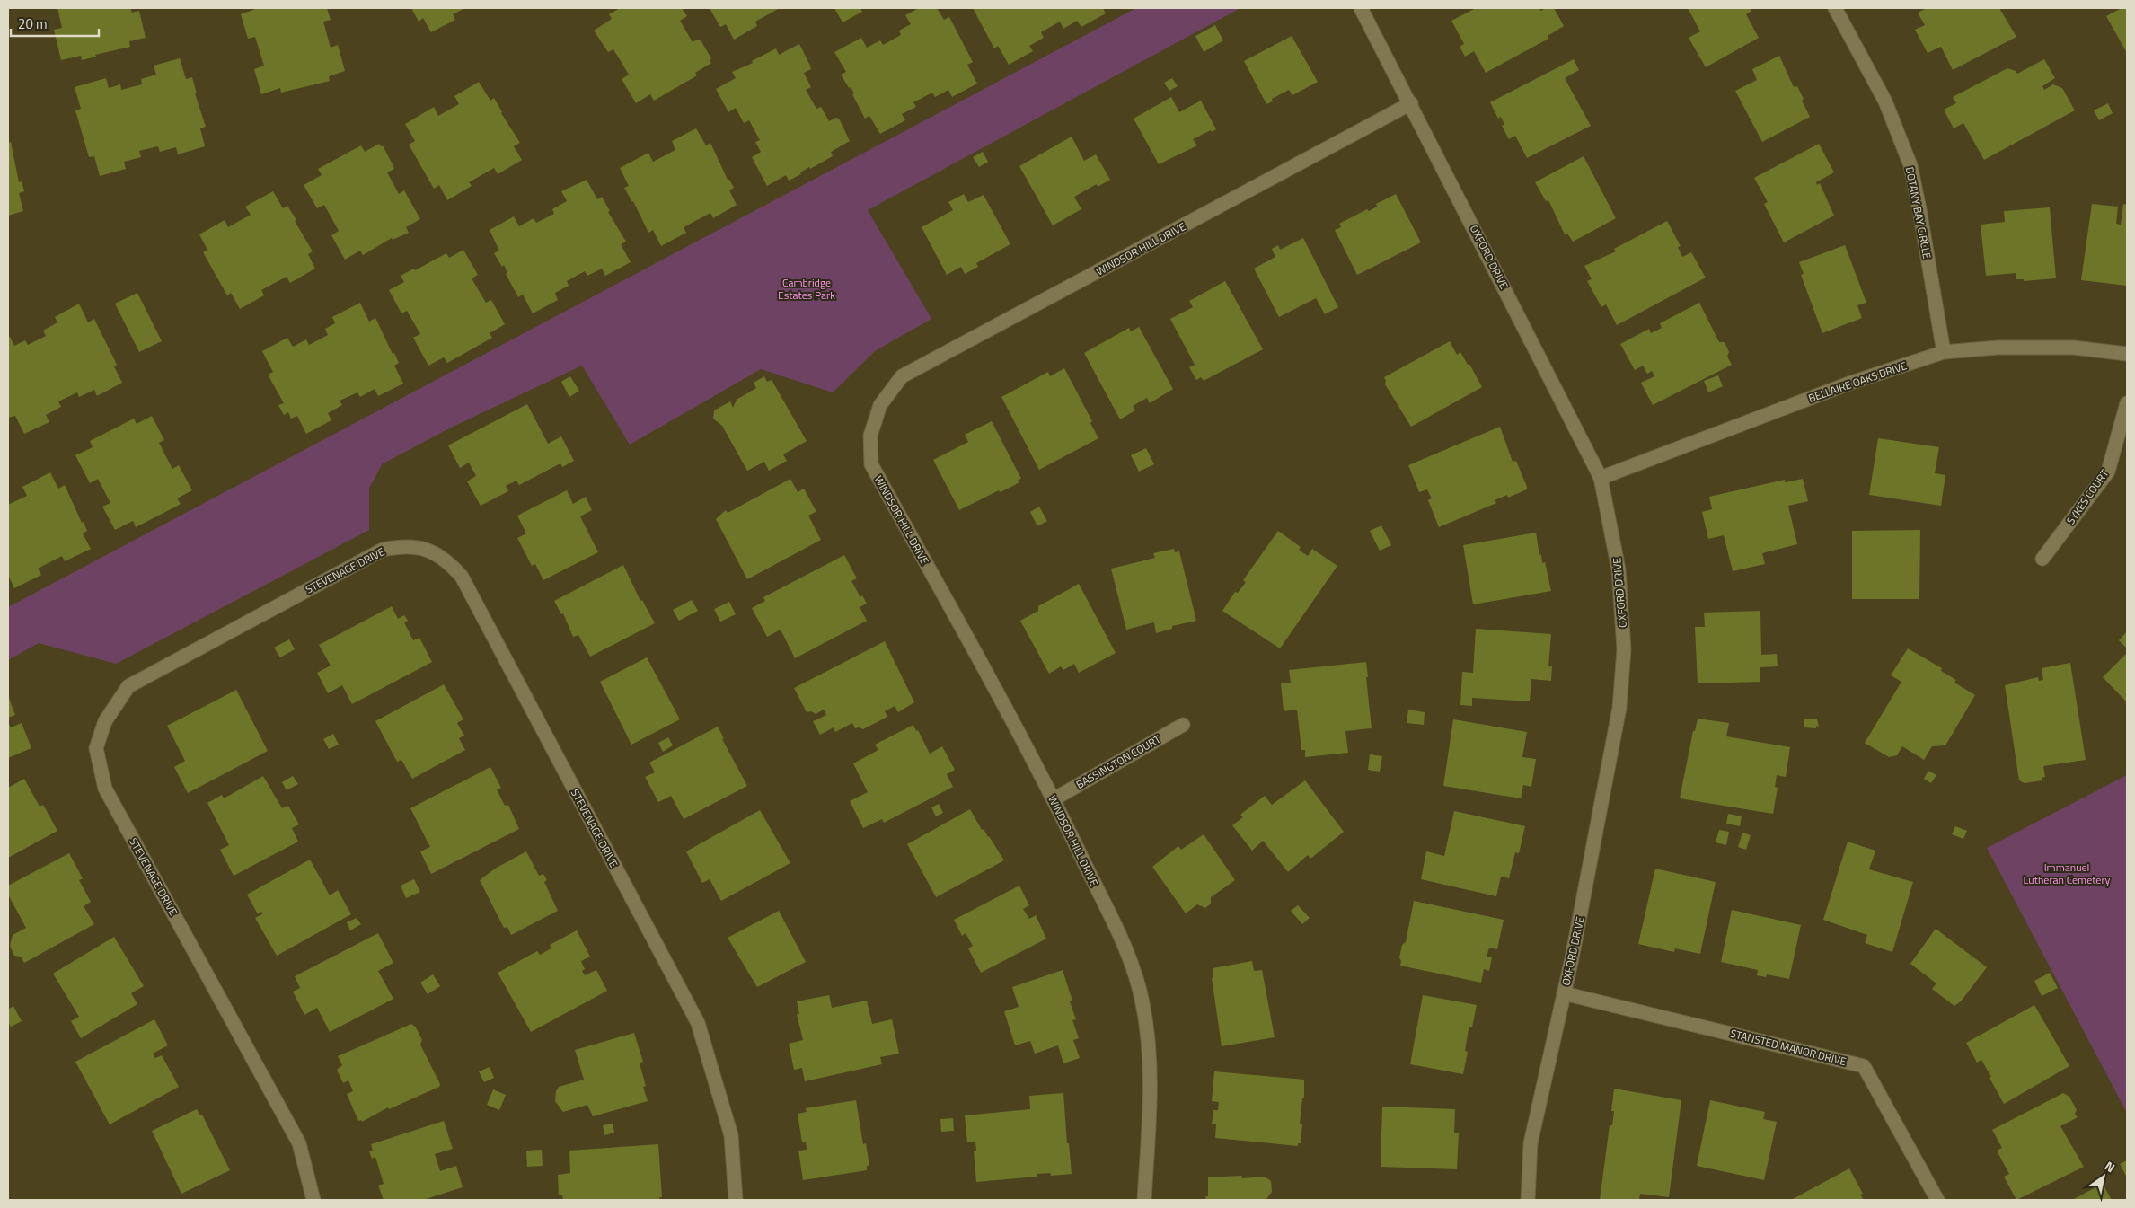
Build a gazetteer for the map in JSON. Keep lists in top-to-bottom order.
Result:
{
  "streets": {
    "street": [
      "BOTANY BAY CIRCLE",
      "WINDSOR HILL DRIVE",
      "OXFORD DRIVE",
      "BELLAIRE OAKS DRIVE",
      "SYKES COURT",
      "STEVENAGE DRIVE",
      "BASSINGTON COURT",
      "STANSTED MANOR DRIVE"
    ]
  },
  "crossings": [
    ["BOTANY BAY CIRCLE", "BELLAIRE OAKS DRIVE"],
    ["WINDSOR HILL DRIVE", "OXFORD DRIVE"],
    ["WINDSOR HILL DRIVE", "BASSINGTON COURT"],
    ["OXFORD DRIVE", "BELLAIRE OAKS DRIVE"],
    ["OXFORD DRIVE", "STANSTED MANOR DRIVE"]
  ],
  "parks": ["Cambridge Estates Park", "Immanuel Lutheran Cemetery"],
  "scale_bar": "20 m",
  "north": "top right"
}
